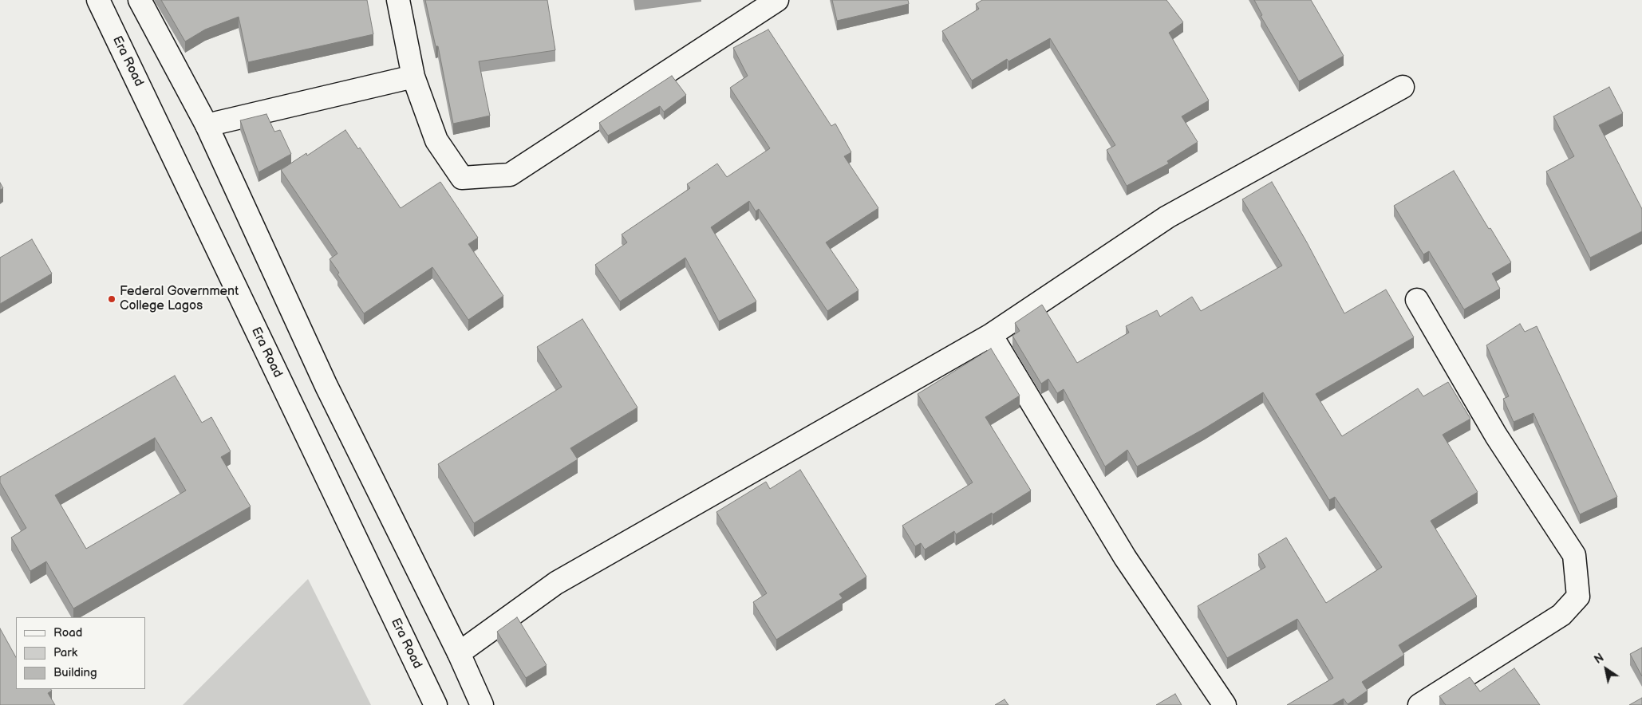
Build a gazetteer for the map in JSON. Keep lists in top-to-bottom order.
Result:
{
  "streets": {
    "street": ["Era Road"]
  },
  "places": ["Federal Government College Lagos"],
  "legend": ["Road", "Park", "Building"],
  "north": "top left"
}
